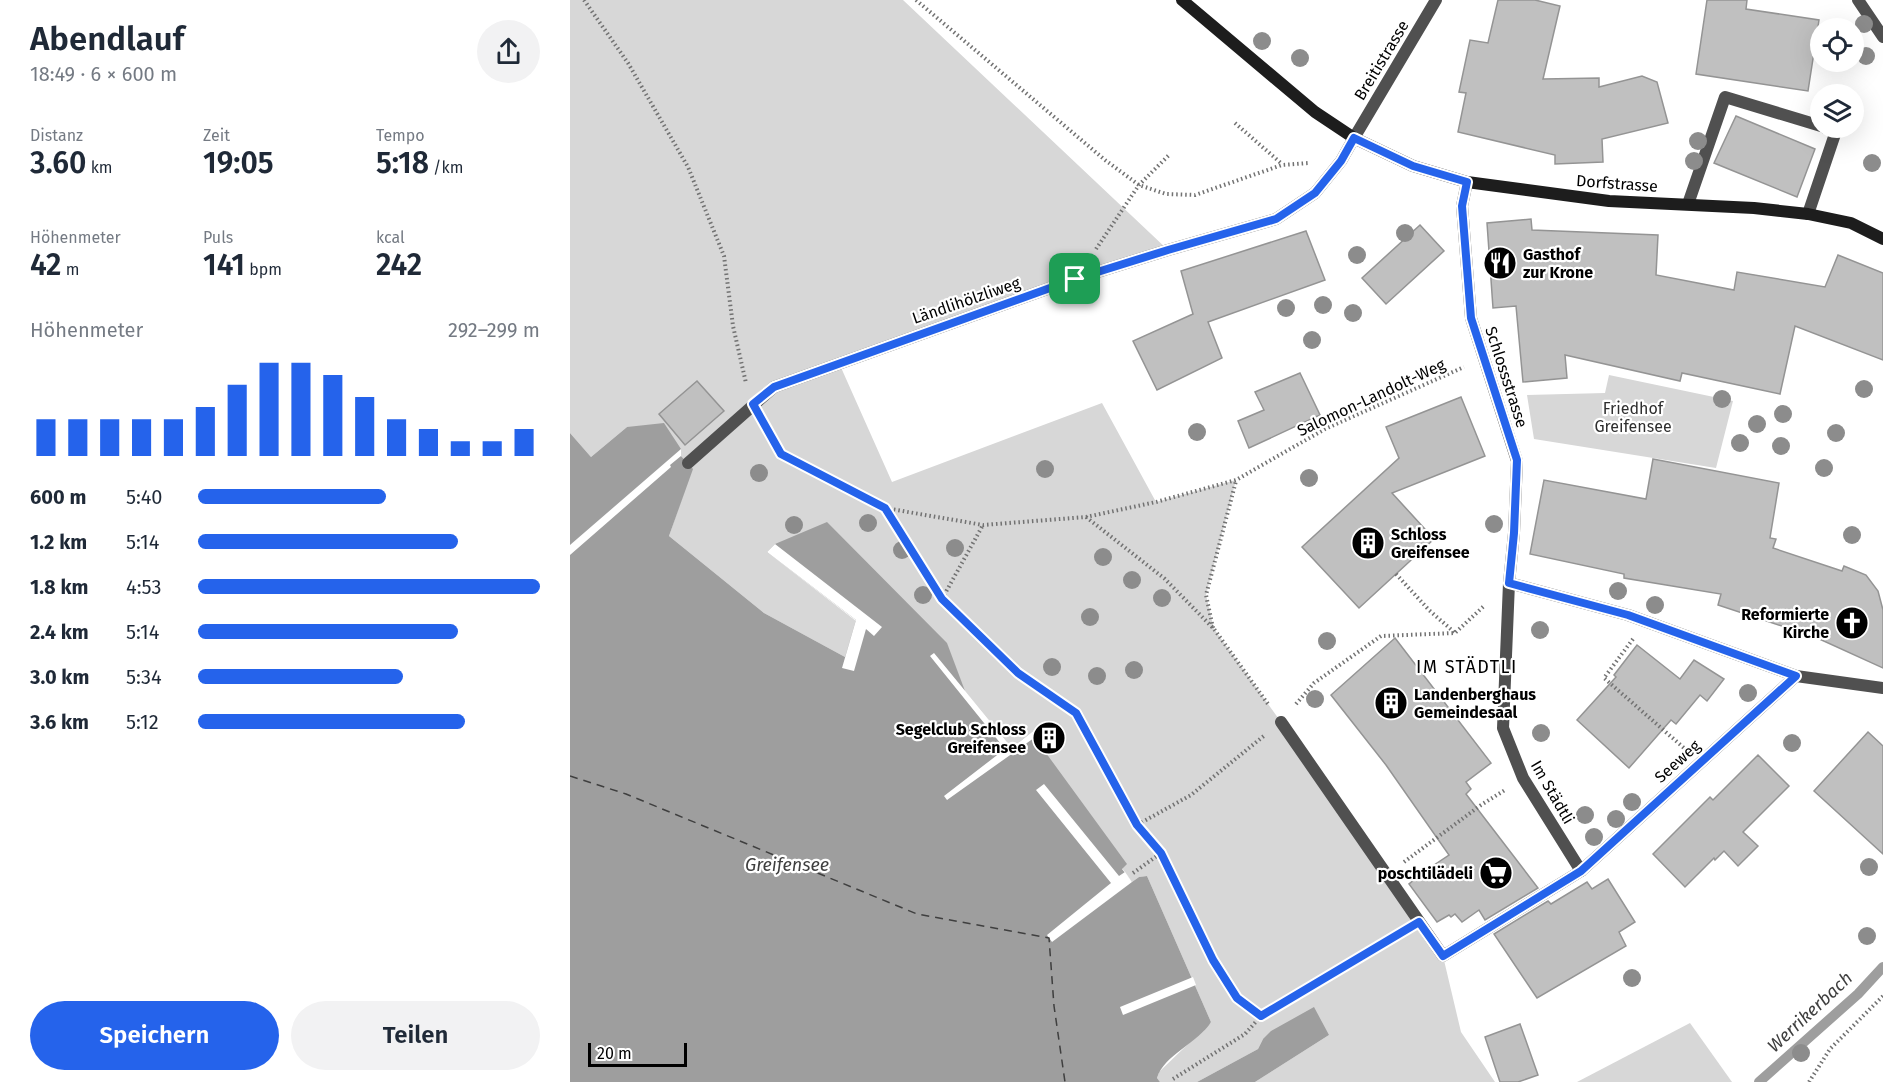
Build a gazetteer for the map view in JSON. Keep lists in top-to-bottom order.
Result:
{
  "streets": {
    "street": [
      "Breitistrasse",
      "Dorfstrasse",
      "Ländlihölzliweg",
      "Schlossstrasse",
      "Seeweg",
      "Im Städtli"
    ],
    "path": ["Salomon-Landolt-Weg"]
  },
  "crossings": [
    ["Breitistrasse", "Dorfstrasse"],
    ["Breitistrasse", "Ländlihölzliweg"],
    ["Dorfstrasse", "Ländlihölzliweg"],
    ["Dorfstrasse", "Schlossstrasse"],
    ["Schlossstrasse", "Salomon-Landolt-Weg"],
    ["Schlossstrasse", "Im Städtli"],
    ["Seeweg", "Im Städtli"]
  ],
  "districts": ["IM STÄDTLI"],
  "water": ["Greifensee", "Werrikerbach"],
  "parks": ["Friedhof Greifensee"],
  "places": {
    "restaurant": ["Gasthof zur Krone"],
    "building": ["Schloss Greifensee", "Landenberghaus Gemeindesaal", "Segelclub Schloss Greifensee"],
    "church": ["Reformierte Kirche"],
    "supermarket": ["poschtilädeli"]
  },
  "scale_bar": "20 m",
  "page": {
    "heading": ["Abendlauf", "18:49 · 6 × 600 m"],
    "stats": [
      ["Distanz", "3.60 km"],
      ["Zeit", "19:05"],
      ["Tempo", "5:18 /km"],
      ["Höhenmeter", "42 m"],
      ["Puls", "141 bpm"],
      ["kcal", "242"]
    ],
    "chart": ["Höhenmeter", "292–299 m"],
    "list": [
      {
        "name": "600 m",
        "note": "5:40"
      },
      {
        "name": "1.2 km",
        "note": "5:14"
      },
      {
        "name": "1.8 km",
        "note": "4:53"
      },
      {
        "name": "2.4 km",
        "note": "5:14"
      },
      {
        "name": "3.0 km",
        "note": "5:34"
      },
      {
        "name": "3.6 km",
        "note": "5:12"
      }
    ],
    "buttons": ["Speichern", "Teilen"],
    "scale": "20 m"
  }
}
